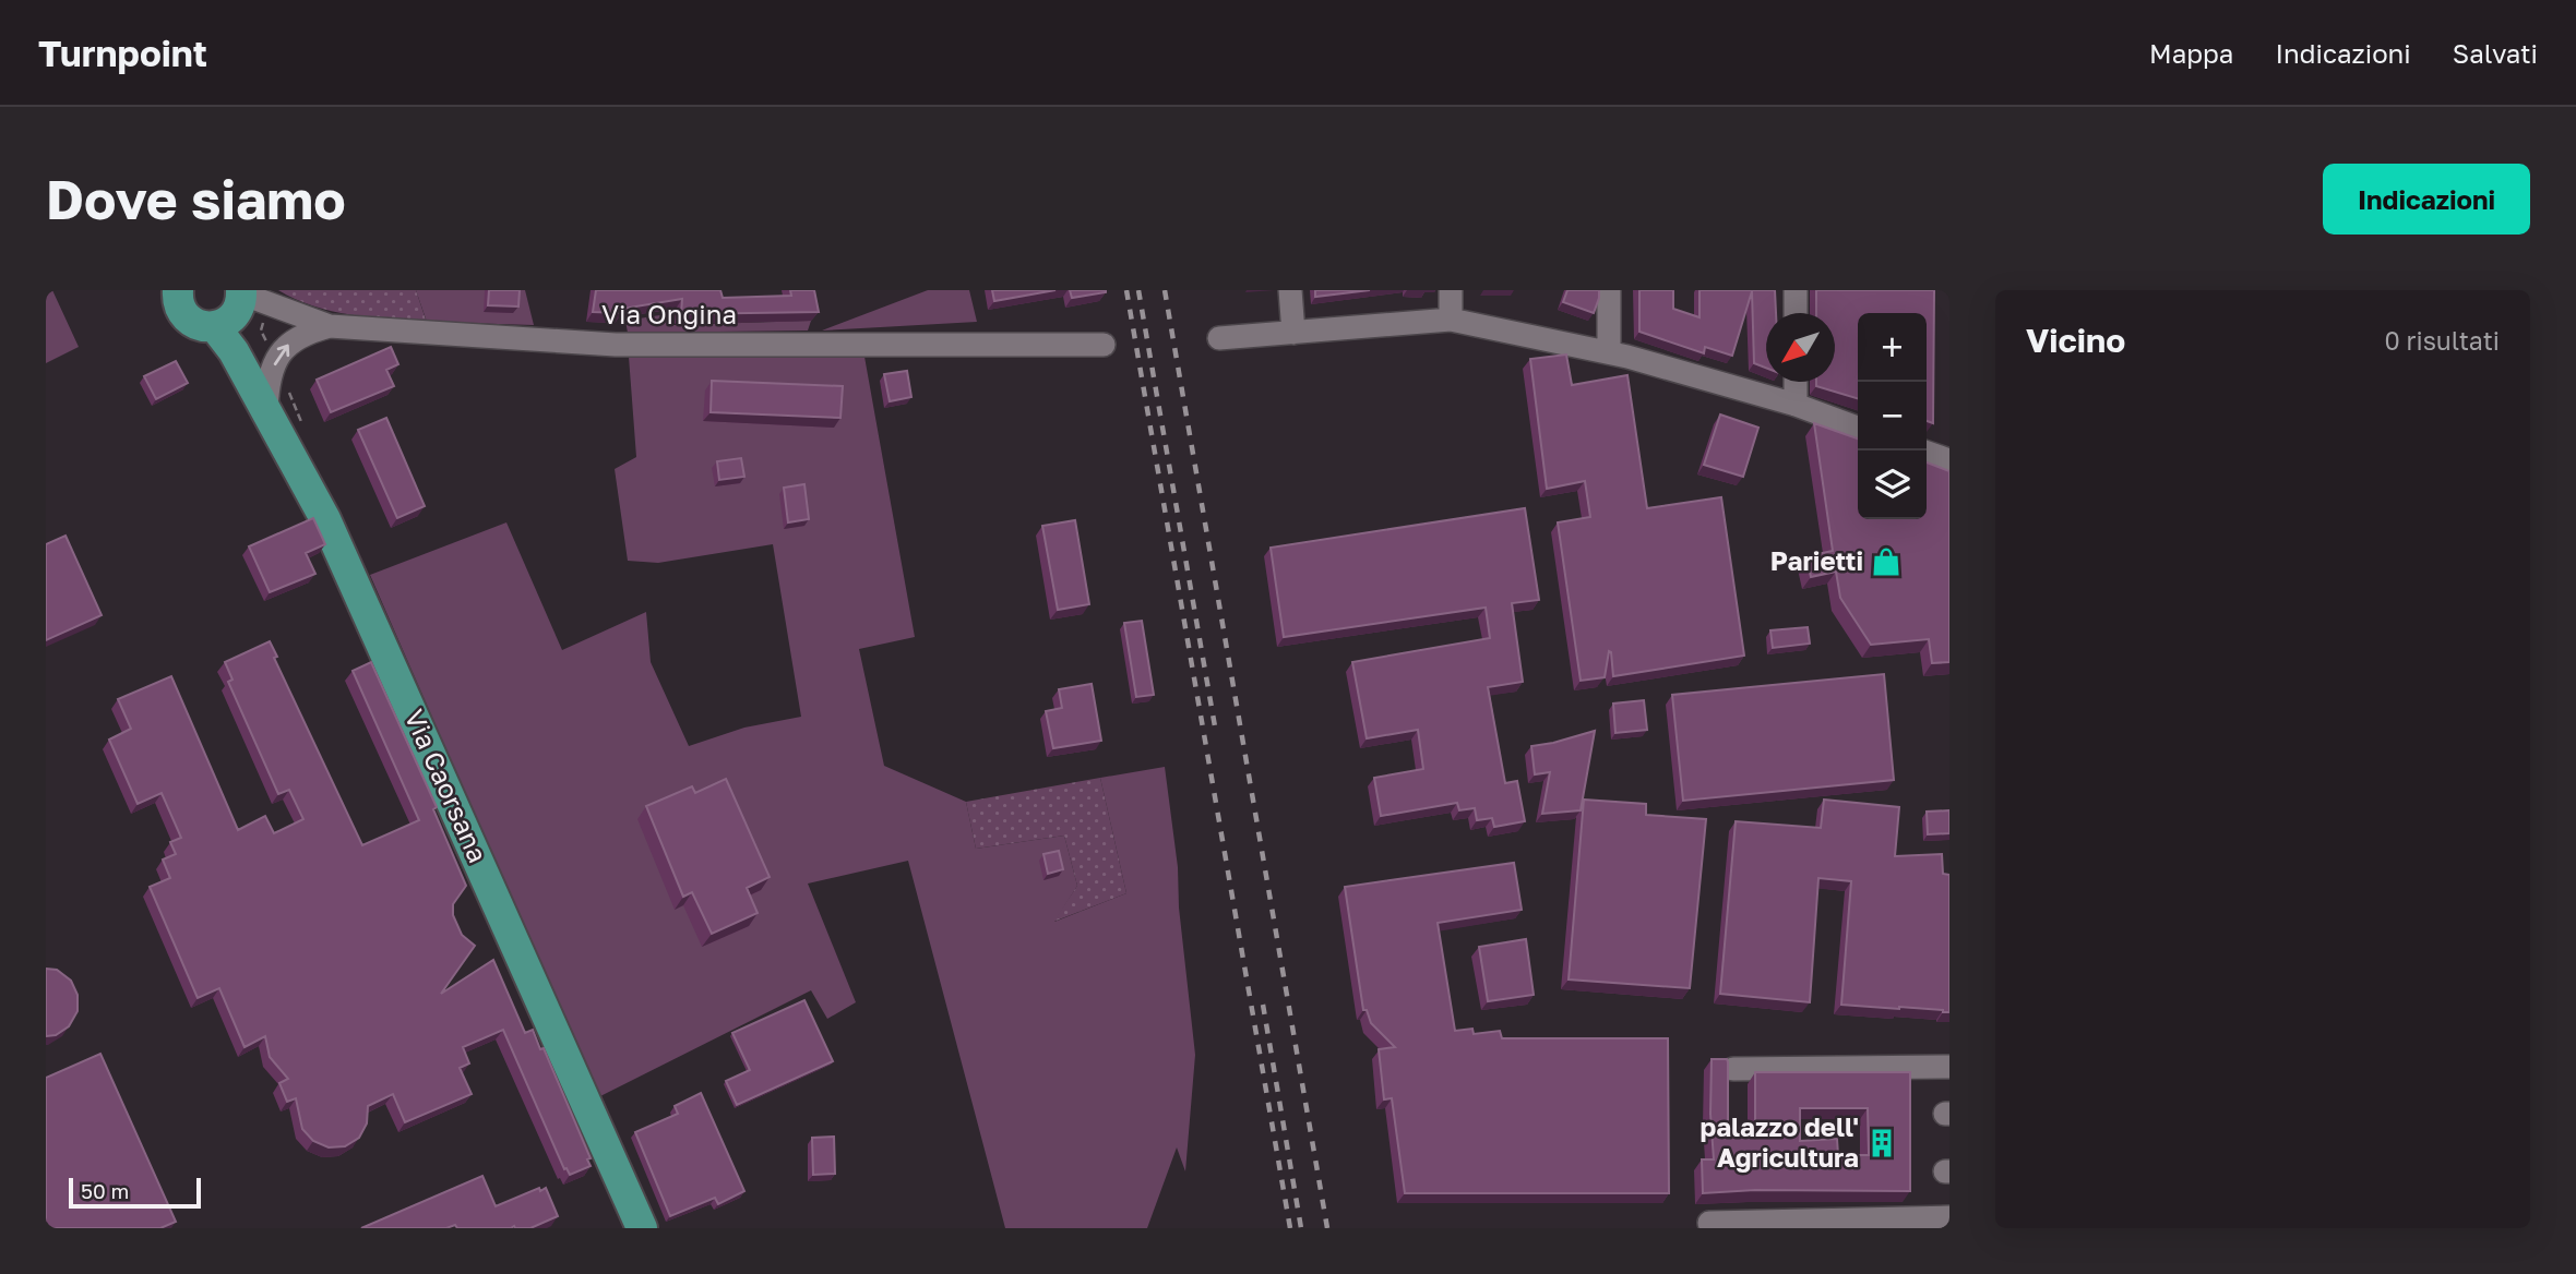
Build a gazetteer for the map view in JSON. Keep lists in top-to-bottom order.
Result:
{
  "streets": {
    "main road": ["Via Caorsana"],
    "street": ["Via Ongina"]
  },
  "places": {
    "shop": ["Parietti"],
    "building": ["palazzo dell' Agricultura"]
  },
  "scale_bar": "50 m",
  "north": "bottom left",
  "page": {
    "header": "Turnpoint",
    "nav": ["Mappa", "Indicazioni", "Salvati"],
    "buttons": "Indicazioni",
    "title": "Dove siamo",
    "heading": ["Vicino", "0 risultati"],
    "map_buttons": ["+", "−"],
    "scale": "50 m"
  }
}
